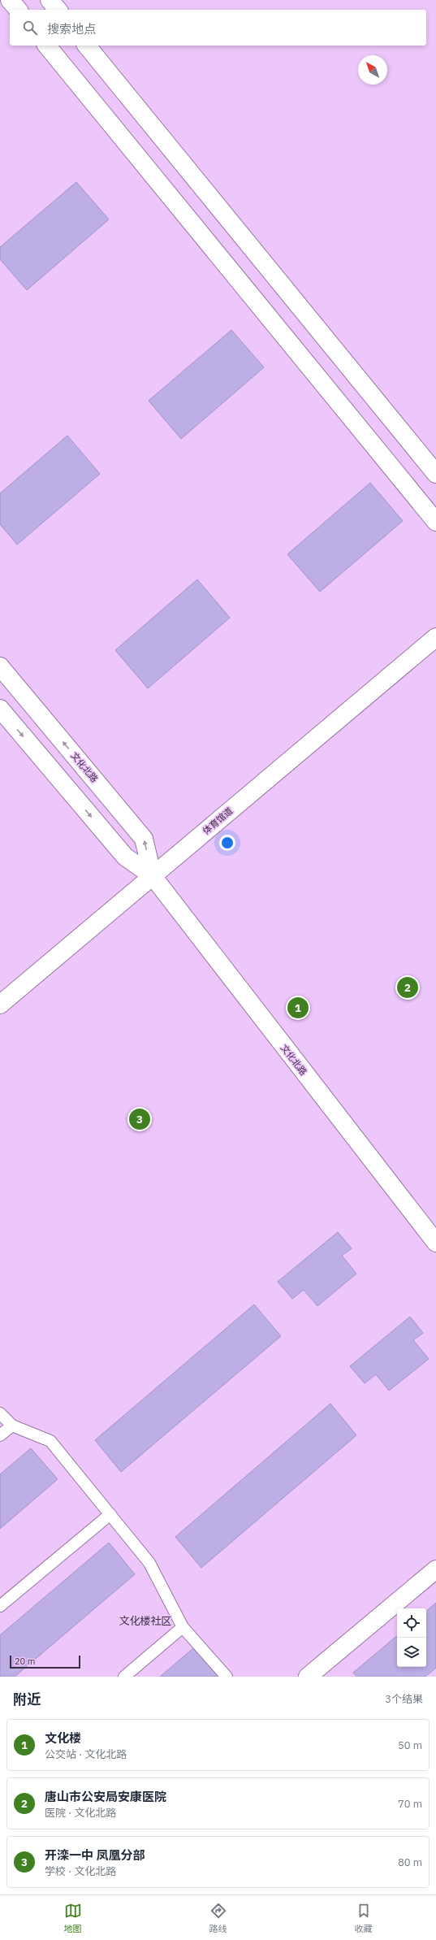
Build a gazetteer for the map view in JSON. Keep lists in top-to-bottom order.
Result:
{
  "streets": {
    "street": ["文化北路", "体育馆道"]
  },
  "crossings": [
    ["文化北路", "体育馆道"]
  ],
  "districts": ["文化楼社区"],
  "scale_bar": "20 m",
  "north": "top left",
  "page": {
    "search": "搜索地点",
    "pins": ["2", "1", "3"],
    "scale": "20 m",
    "heading": ["附近", "3个结果"],
    "list": [
      {
        "mark": "1",
        "name": "文化楼",
        "note": "公交站 · 文化北路",
        "value": "50 m"
      },
      {
        "mark": "2",
        "name": "唐山市公安局安康医院",
        "note": "医院 · 文化北路",
        "value": "70 m"
      },
      {
        "mark": "3",
        "name": "开滦一中 凤凰分部",
        "note": "学校 · 文化北路",
        "value": "80 m"
      }
    ],
    "nav": ["地图", "路线", "收藏"]
  }
}
